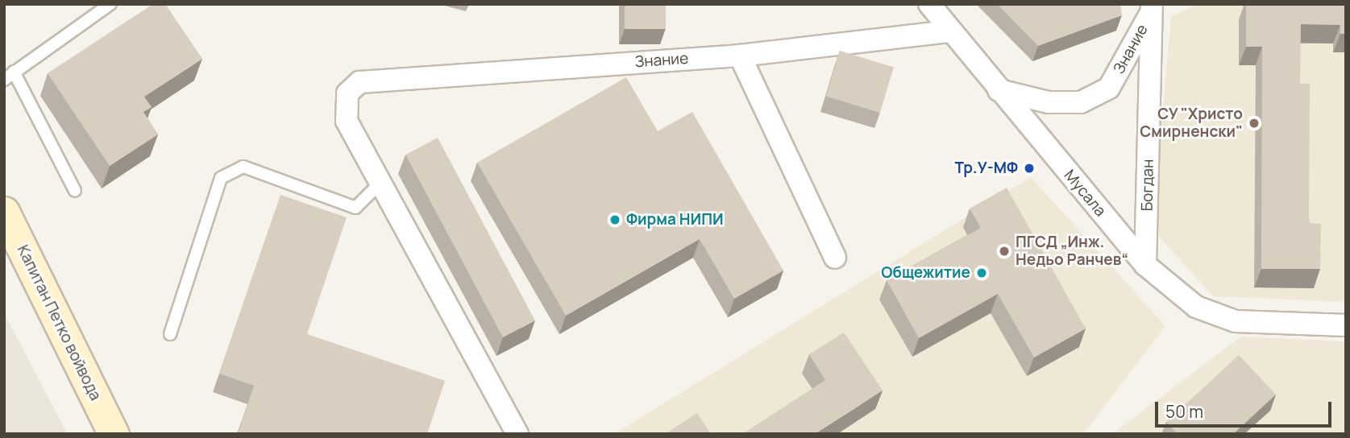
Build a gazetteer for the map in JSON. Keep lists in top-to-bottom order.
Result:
{
  "streets": {
    "street": [
      "Знание",
      "Богдан",
      "Мусала",
      "Капитан Петко войвода"
    ]
  },
  "crossings": [
    ["Знание", "Богдан"],
    ["Знание", "Мусала"],
    ["Богдан", "Мусала"]
  ],
  "places": [
    "СУ \"Христо Смирненски\"",
    "Тр.У-МФ",
    "Фирма НИПИ",
    "ПГСД „Инж. Недьо Ранчев“",
    "Общежитие"
  ],
  "scale_bar": "50 m"
}
